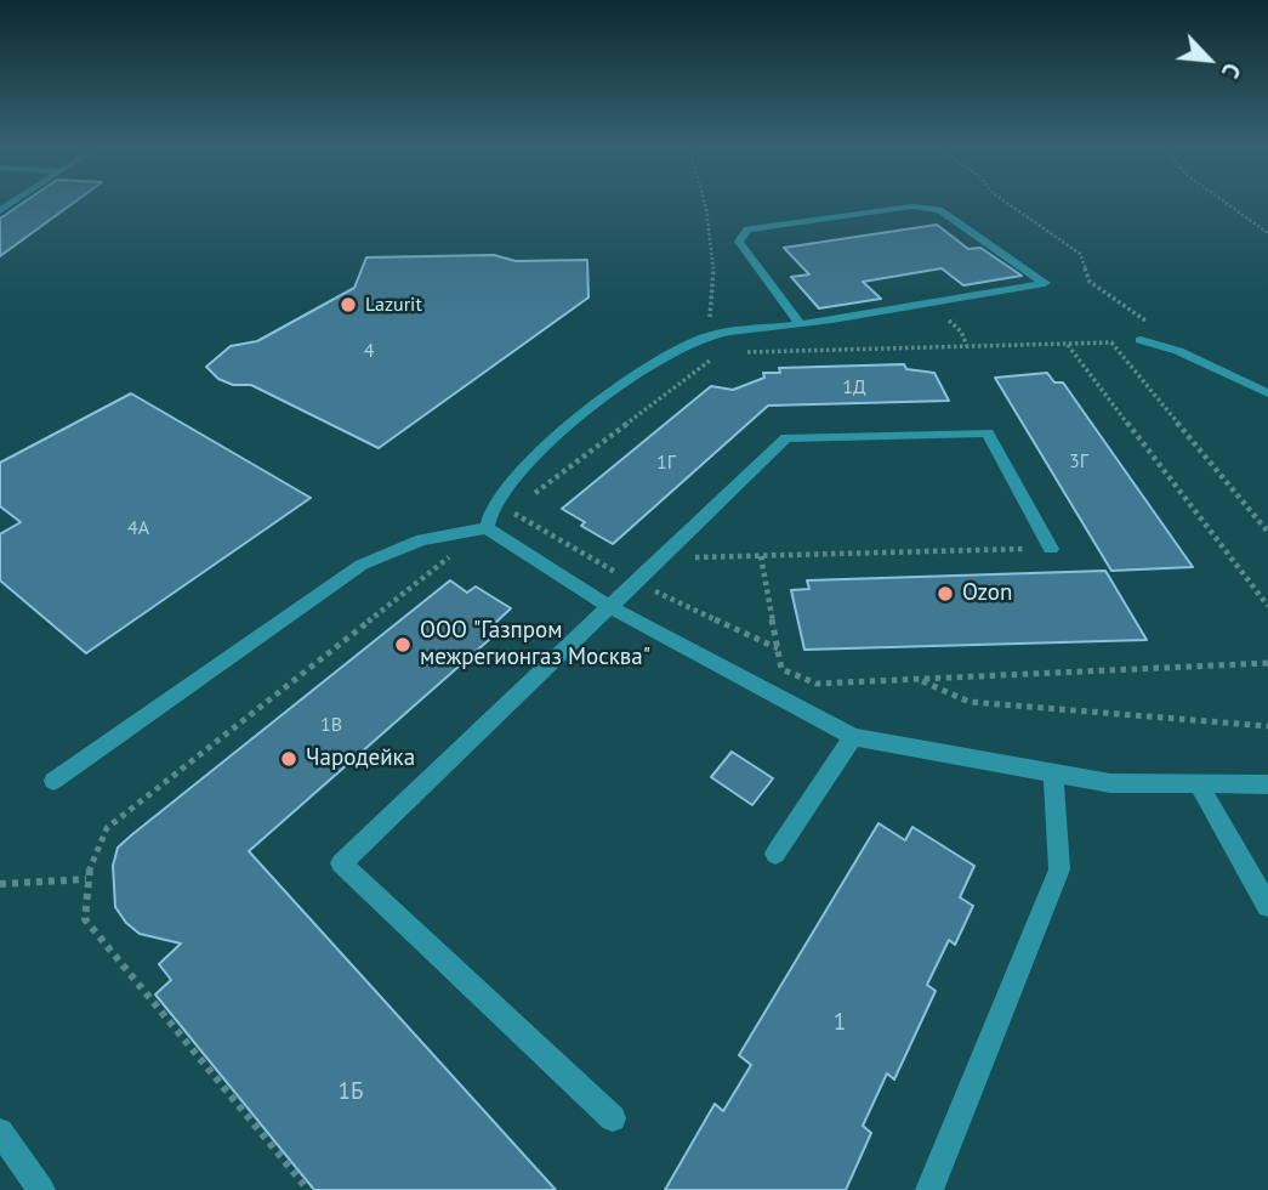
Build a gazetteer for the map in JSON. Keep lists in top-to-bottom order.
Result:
{
  "places": [
    "Lazurit",
    "Ozon",
    "ООО \"Газпром межрегионгаз Москва\"",
    "Чародейка"
  ],
  "house_numbers": [
    "4",
    "1Д",
    "3Г",
    "1Г",
    "4А",
    "1В",
    "1",
    "1Б"
  ],
  "north": "bottom right"
}
